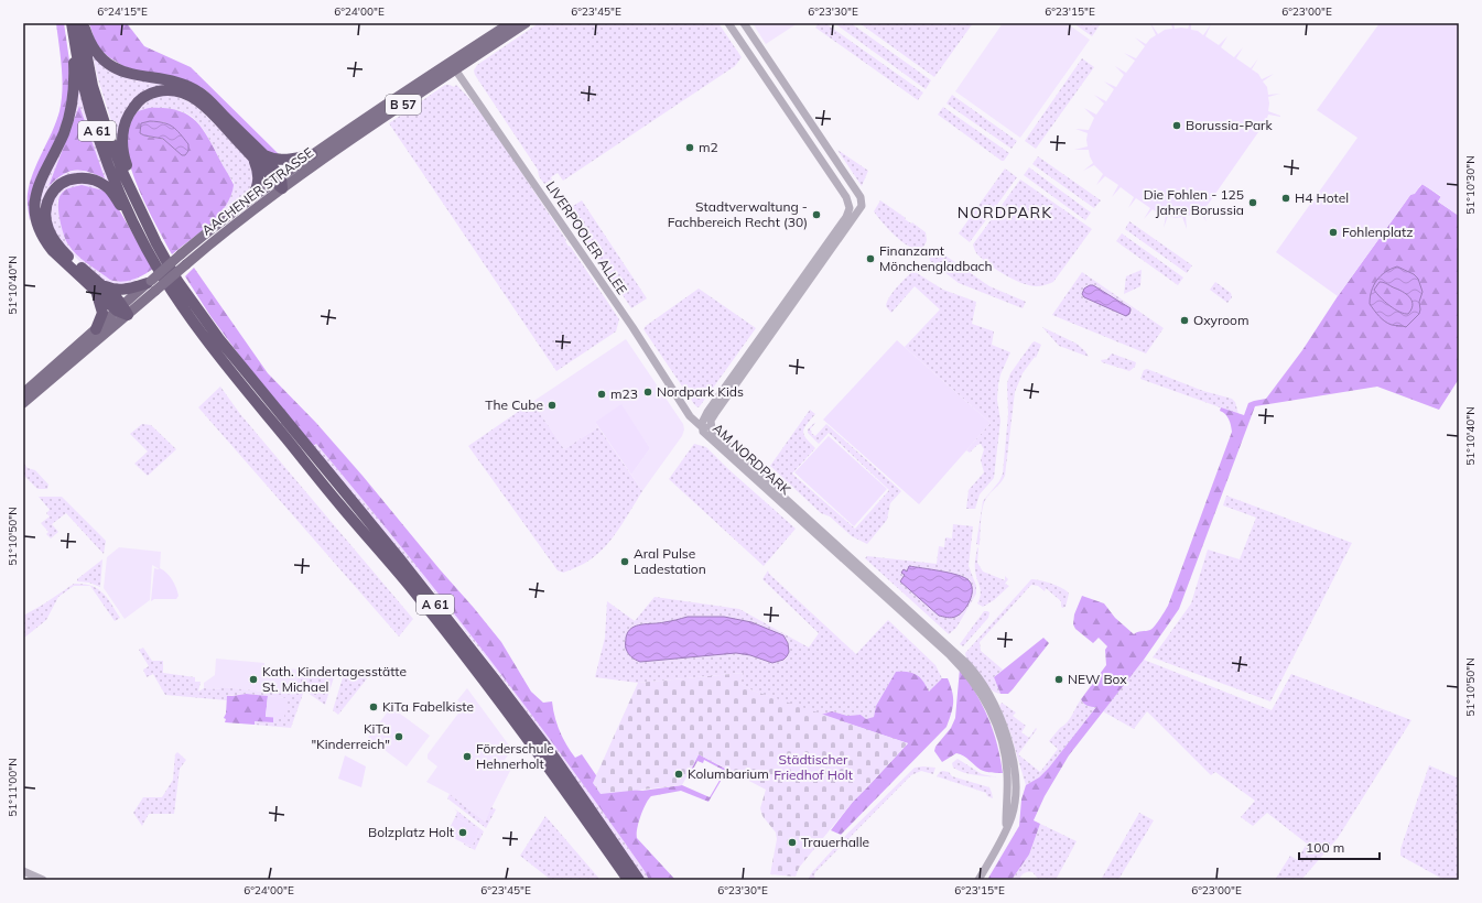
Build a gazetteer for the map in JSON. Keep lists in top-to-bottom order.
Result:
{
  "streets": {
    "highway": ["A 61"],
    "main road": ["B 57", "AACHENER STRASSE"],
    "street": ["LIVERPOOLER ALLEE", "AM NORDPARK"]
  },
  "crossings": [
    ["AACHENER STRASSE", "LIVERPOOLER ALLEE"],
    ["LIVERPOOLER ALLEE", "AM NORDPARK"]
  ],
  "districts": ["NORDPARK"],
  "parks": ["Städtischer Friedhof Holt"],
  "places": [
    "Borussia-Park",
    "m2",
    "H4 Hotel",
    "Die Fohlen - 125 Jahre Borussia",
    "Stadtverwaltung - Fachbereich Recht (30)",
    "Fohlenplatz",
    "Finanzamt Mönchengladbach",
    "Oxyroom",
    "Nordpark Kids",
    "m23",
    "The Cube",
    "Aral Pulse Ladestation",
    "Kath. Kindertagesstätte St. Michael",
    "NEW Box",
    "KiTa Fabelkiste",
    "KiTa \"Kinderreich\"",
    "Förderschule Hehnerholt",
    "Kolumbarium",
    "Bolzplatz Holt",
    "Trauerhalle"
  ],
  "scale_bar": "100 m",
  "coordinates": [
    "6°24'15\"E",
    "6°24'00\"E",
    "6°23'45\"E",
    "6°23'30\"E",
    "6°23'15\"E",
    "6°23'00\"E",
    "51°10'30\"N",
    "51°10'40\"N",
    "51°10'50\"N",
    "51°11'00\"N"
  ]
}
